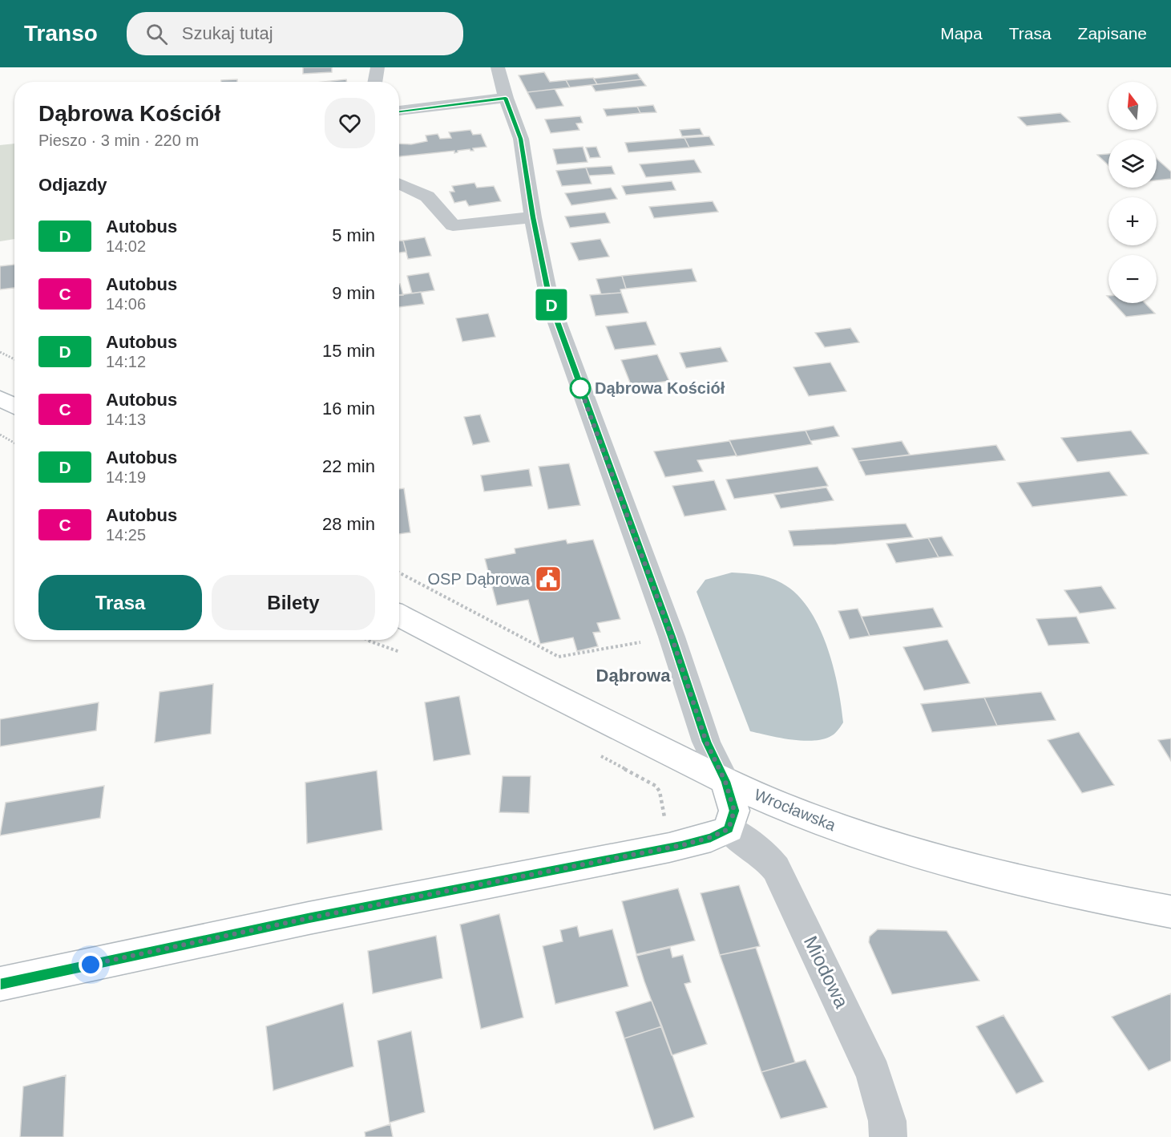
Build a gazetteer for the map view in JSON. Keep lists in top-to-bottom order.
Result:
{
  "streets": {
    "street": ["Wrocławska", "Miodowa"]
  },
  "districts": ["Dąbrowa"],
  "places": {
    "other": ["Dąbrowa Kościół"],
    "public building": ["OSP Dąbrowa"]
  },
  "lines": ["bus line D"],
  "north": "top",
  "page": {
    "header": "Transo",
    "search": "Szukaj tutaj",
    "nav": ["Mapa", "Trasa", "Zapisane"],
    "on_map": "D",
    "map_buttons": ["+", "−"],
    "heading": [
      ["Dąbrowa Kościół", "Pieszo · 3 min · 220 m"],
      "Odjazdy"
    ],
    "list": [
      {
        "mark": "D",
        "name": "Autobus",
        "note": "14:02",
        "value": "5 min"
      },
      {
        "mark": "C",
        "name": "Autobus",
        "note": "14:06",
        "value": "9 min"
      },
      {
        "mark": "D",
        "name": "Autobus",
        "note": "14:12",
        "value": "15 min"
      },
      {
        "mark": "C",
        "name": "Autobus",
        "note": "14:13",
        "value": "16 min"
      },
      {
        "mark": "D",
        "name": "Autobus",
        "note": "14:19",
        "value": "22 min"
      },
      {
        "mark": "C",
        "name": "Autobus",
        "note": "14:25",
        "value": "28 min"
      }
    ],
    "buttons": ["Trasa", "Bilety"]
  }
}
